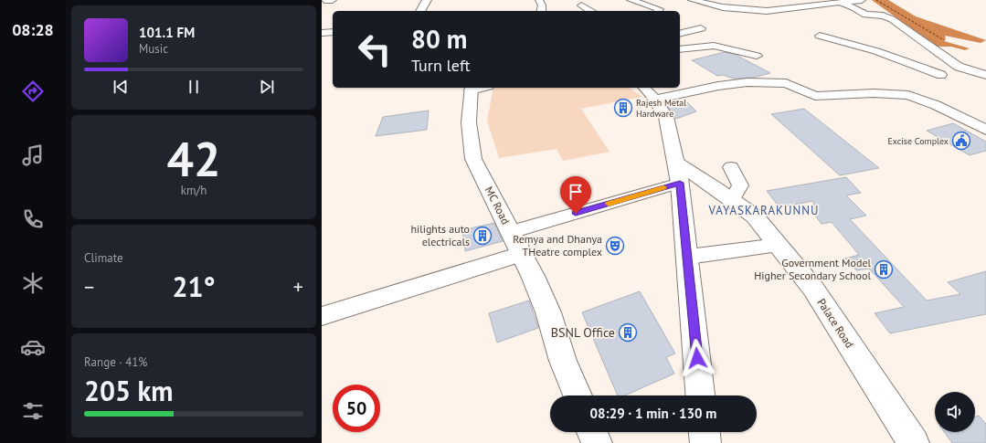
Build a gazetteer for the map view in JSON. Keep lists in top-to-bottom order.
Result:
{
  "streets": {
    "main road": ["MC Road", "Palace Road"]
  },
  "districts": ["VAYASKARAKUNNU"],
  "places": {
    "building": [
      "Rajesh Metal Hardware",
      "hilights auto electricals",
      "Government Model Higher Secondary School",
      "BSNL Office"
    ],
    "public building": ["Excise Complex"],
    "theatre": ["Remya and Dhanya THeatre complex"]
  },
  "page": {
    "tabs": "08:28",
    "turn": ["80 m", "Turn left"],
    "song": ["101.1 FM", "Music"],
    "tile": [
      ["42", "km/h"],
      "Climate",
      ["Range · 41%", "205 km"]
    ],
    "heat": ["−", "21°", "+"],
    "limit": "50",
    "trip": "08:29 · 1 min · 130 m"
  }
}
